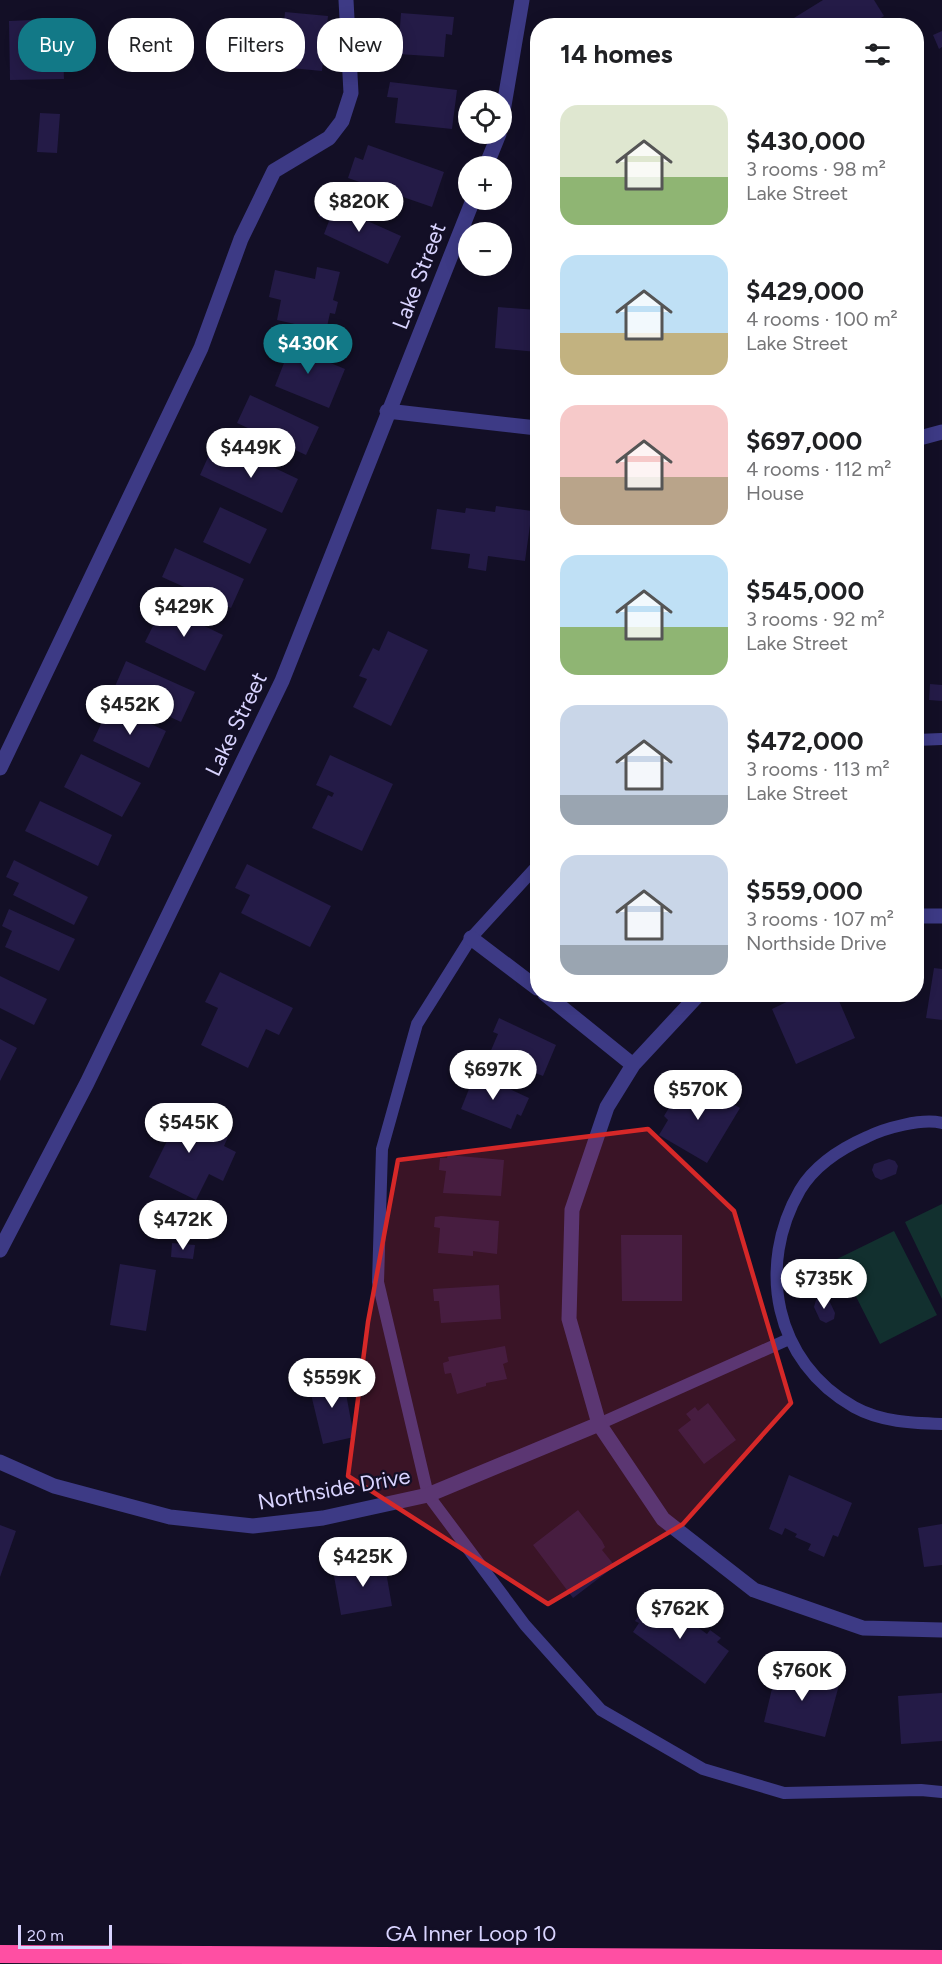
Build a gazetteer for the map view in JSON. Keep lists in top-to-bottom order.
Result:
{
  "streets": {
    "highway": ["GA Inner Loop 10"],
    "street": ["Lake Street", "Northside Drive"]
  },
  "scale_bar": "20 m",
  "page": {
    "chip": [
      "Buy",
      "Rent",
      "Filters",
      "New"
    ],
    "heading": "14 homes",
    "map_buttons": ["+", "−"],
    "list": [
      {
        "name": "$430,000",
        "note": "3 rooms · 98 m² · Lake Street"
      },
      {
        "name": "$429,000",
        "note": "4 rooms · 100 m² · Lake Street"
      },
      {
        "name": "$697,000",
        "note": "4 rooms · 112 m² · House"
      },
      {
        "name": "$545,000",
        "note": "3 rooms · 92 m² · Lake Street"
      },
      {
        "name": "$472,000",
        "note": "3 rooms · 113 m² · Lake Street"
      },
      {
        "name": "$559,000",
        "note": "3 rooms · 107 m² · Northside Drive"
      }
    ],
    "price": [
      "$820K",
      "$430K",
      "$449K",
      "$429K",
      "$452K",
      "$697K",
      "$570K",
      "$545K",
      "$472K",
      "$735K",
      "$559K",
      "$425K",
      "$762K",
      "$760K"
    ],
    "scale": "20 m"
  }
}
